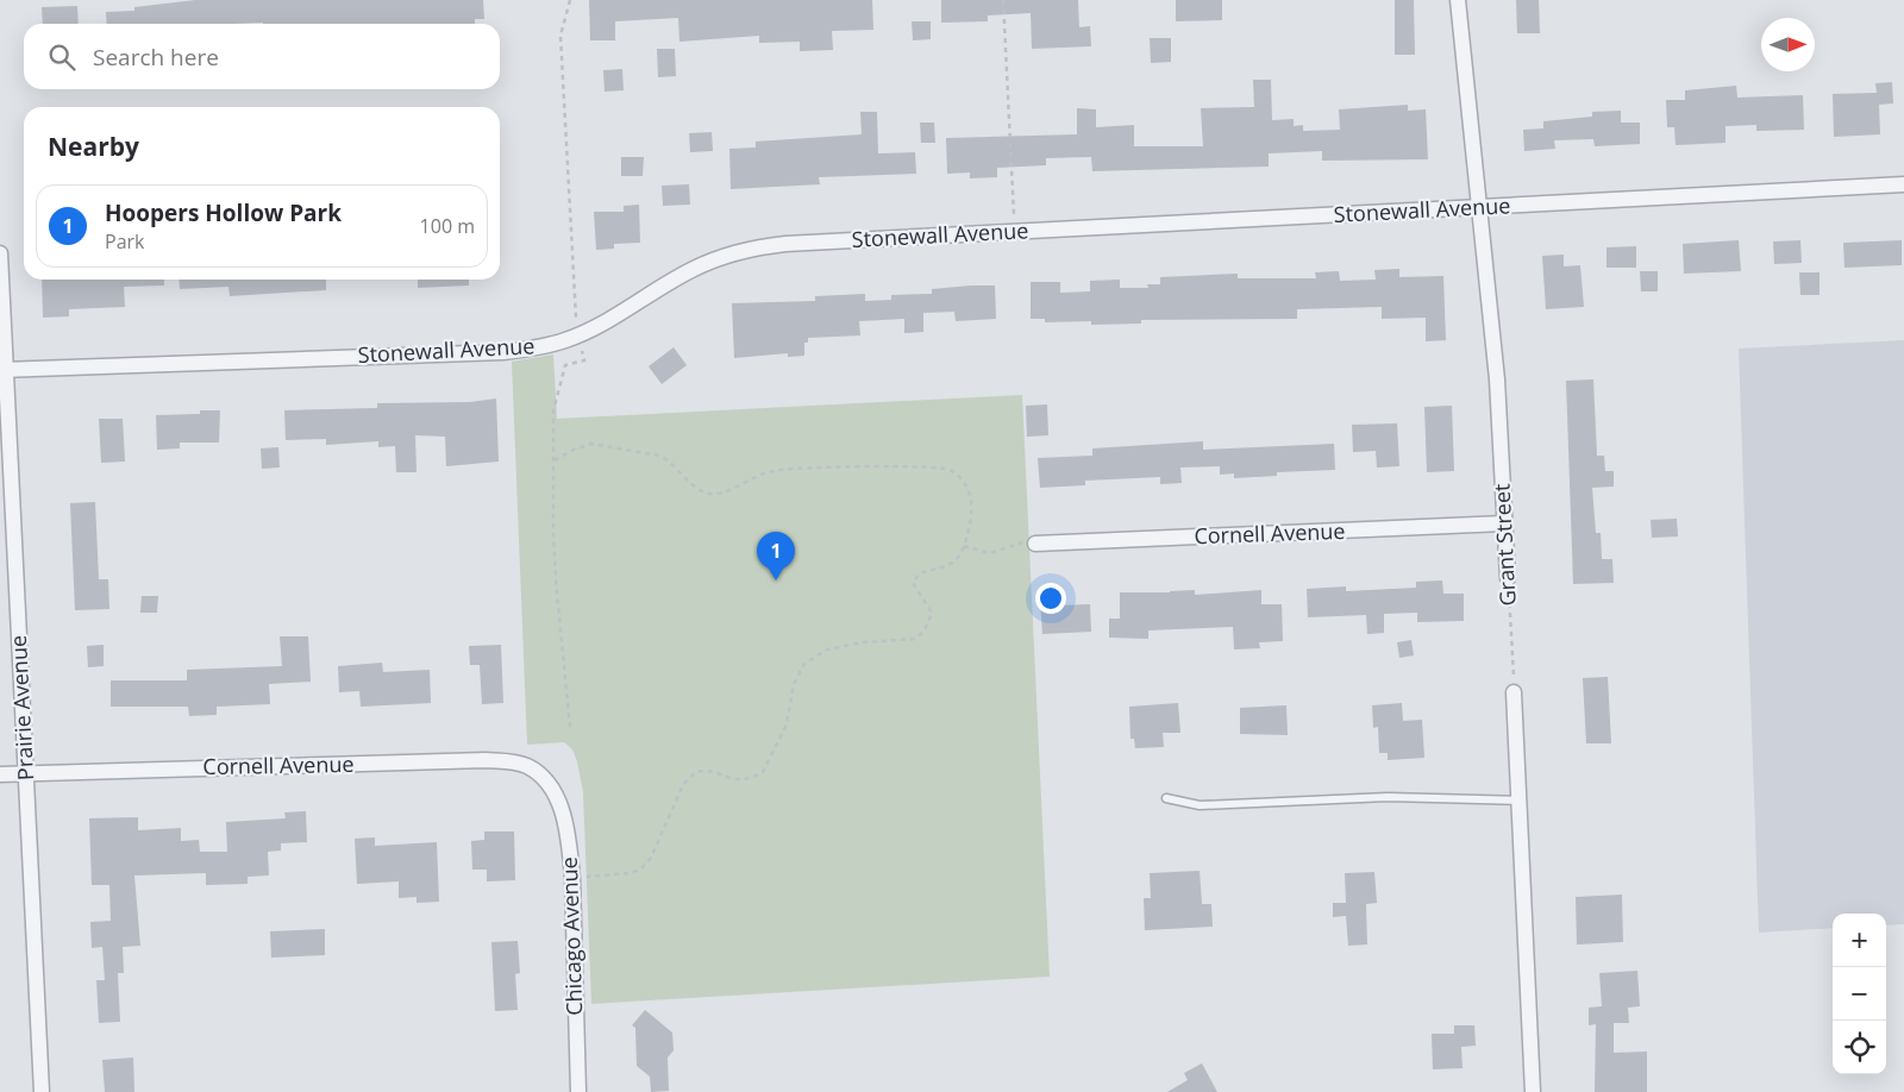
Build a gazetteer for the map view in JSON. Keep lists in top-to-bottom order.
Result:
{
  "streets": {
    "street": [
      "Stonewall Avenue",
      "Cornell Avenue",
      "Grant Street",
      "Prairie Avenue",
      "Chicago Avenue"
    ]
  },
  "crossings": [
    ["Stonewall Avenue", "Grant Street"],
    ["Stonewall Avenue", "Prairie Avenue"],
    ["Cornell Avenue", "Grant Street"],
    ["Cornell Avenue", "Prairie Avenue"],
    ["Cornell Avenue", "Chicago Avenue"]
  ],
  "north": "right",
  "page": {
    "search": "Search here",
    "heading": "Nearby",
    "list": [
      {
        "mark": "1",
        "name": "Hoopers Hollow Park",
        "note": "Park",
        "value": "100 m"
      }
    ],
    "pins": "1",
    "map_buttons": ["+", "−"]
  }
}
